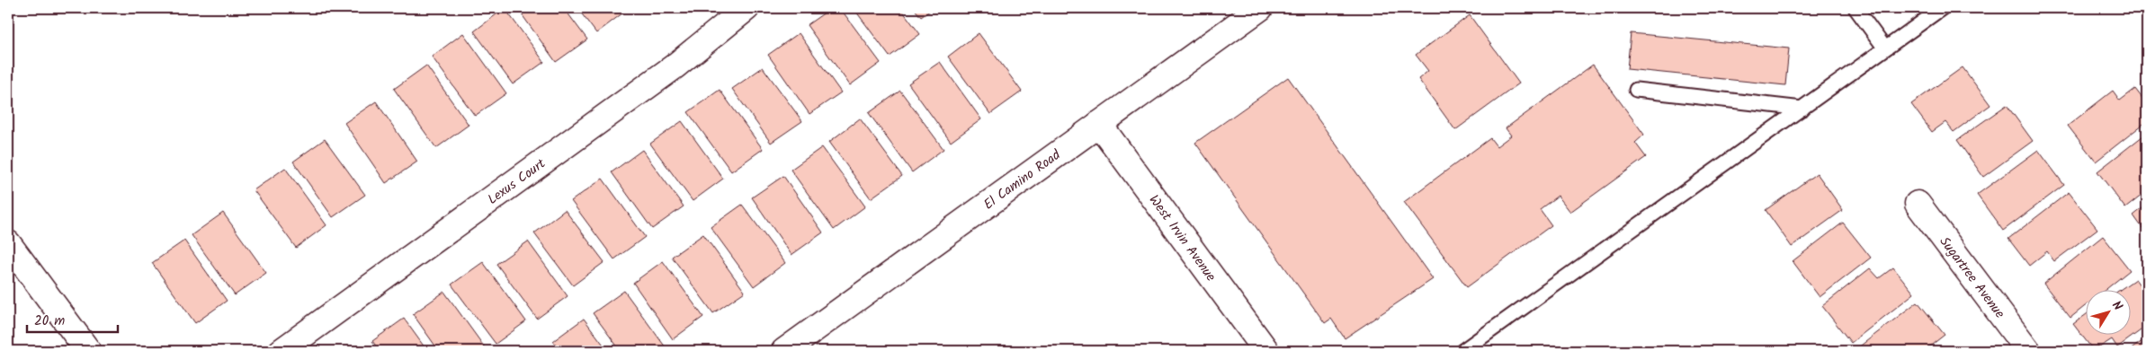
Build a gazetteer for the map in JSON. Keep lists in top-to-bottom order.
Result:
{
  "streets": {
    "street": [
      "El Camino Road",
      "Lexus Court",
      "West Irvin Avenue",
      "Sugartree Avenue"
    ]
  },
  "crossings": [
    ["El Camino Road", "West Irvin Avenue"]
  ],
  "scale_bar": "20 m",
  "north": "top right"
}
